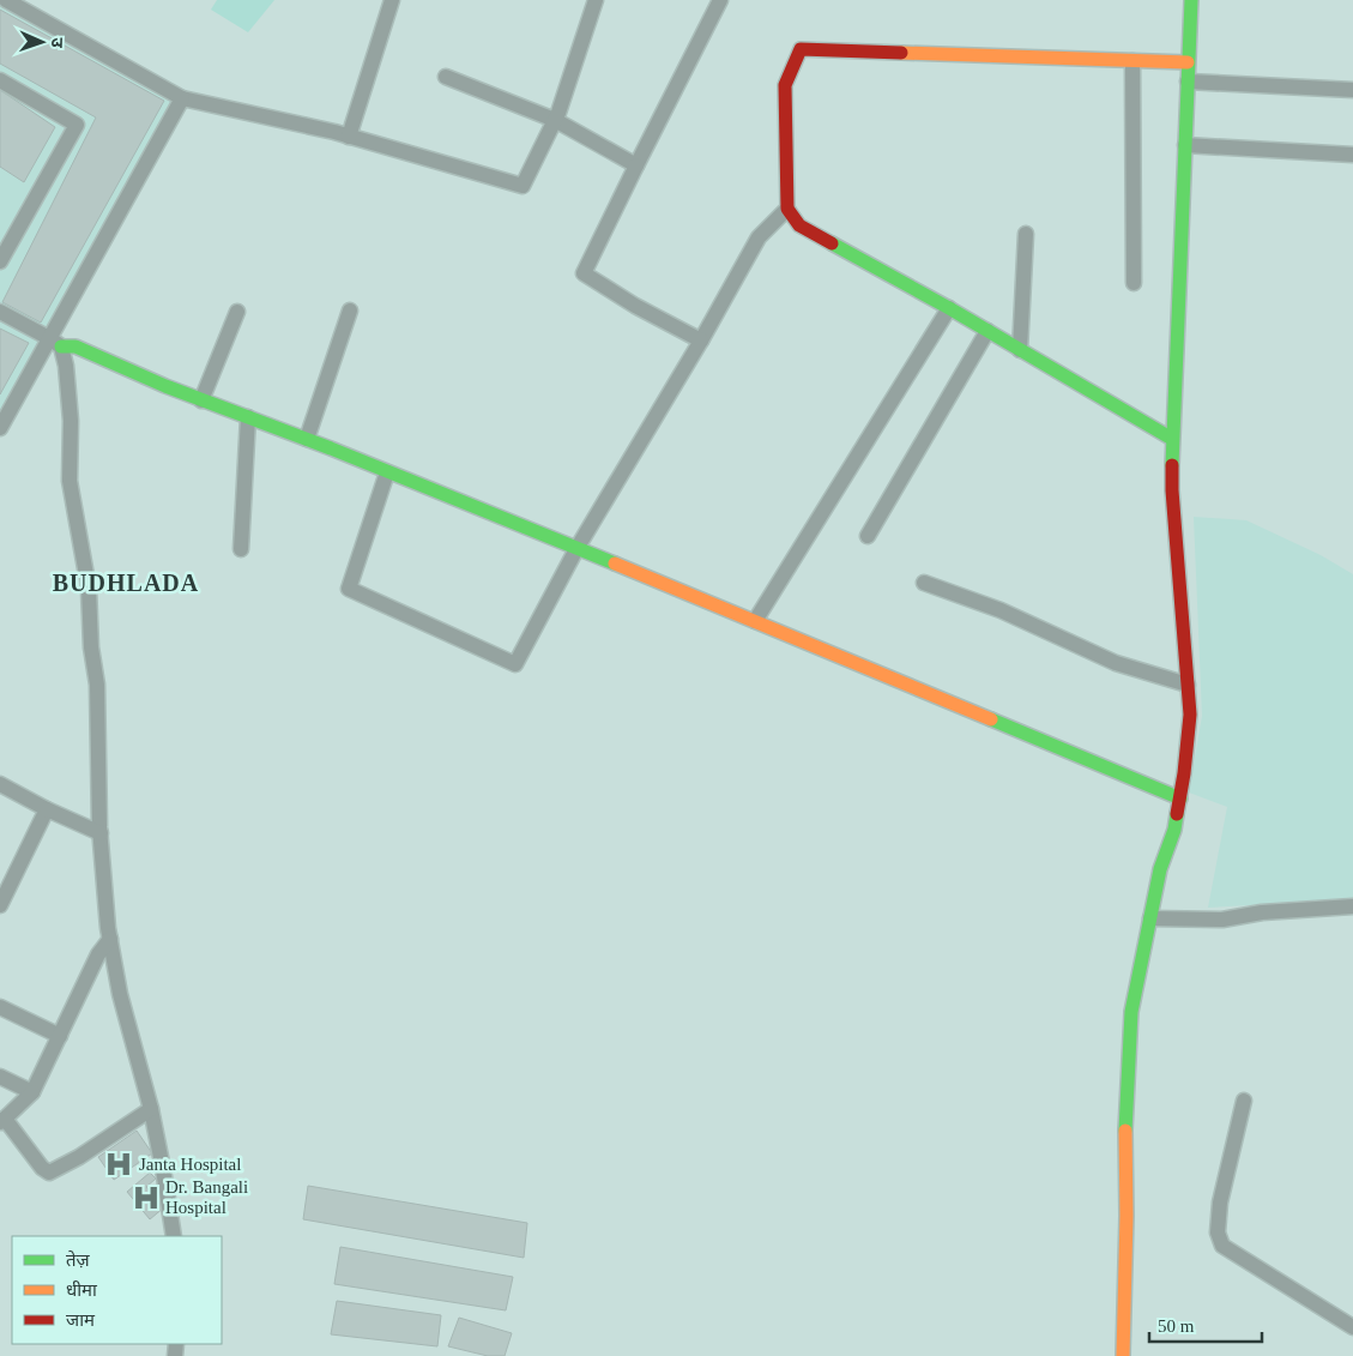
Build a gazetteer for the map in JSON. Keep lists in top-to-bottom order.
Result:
{
  "districts": ["BUDHLADA"],
  "places": {
    "hospital": ["Janta Hospital", "Dr. Bangali Hospital"]
  },
  "legend": ["तेज़", "धीमा", "जाम"],
  "scale_bar": "50 m",
  "north": "right"
}
